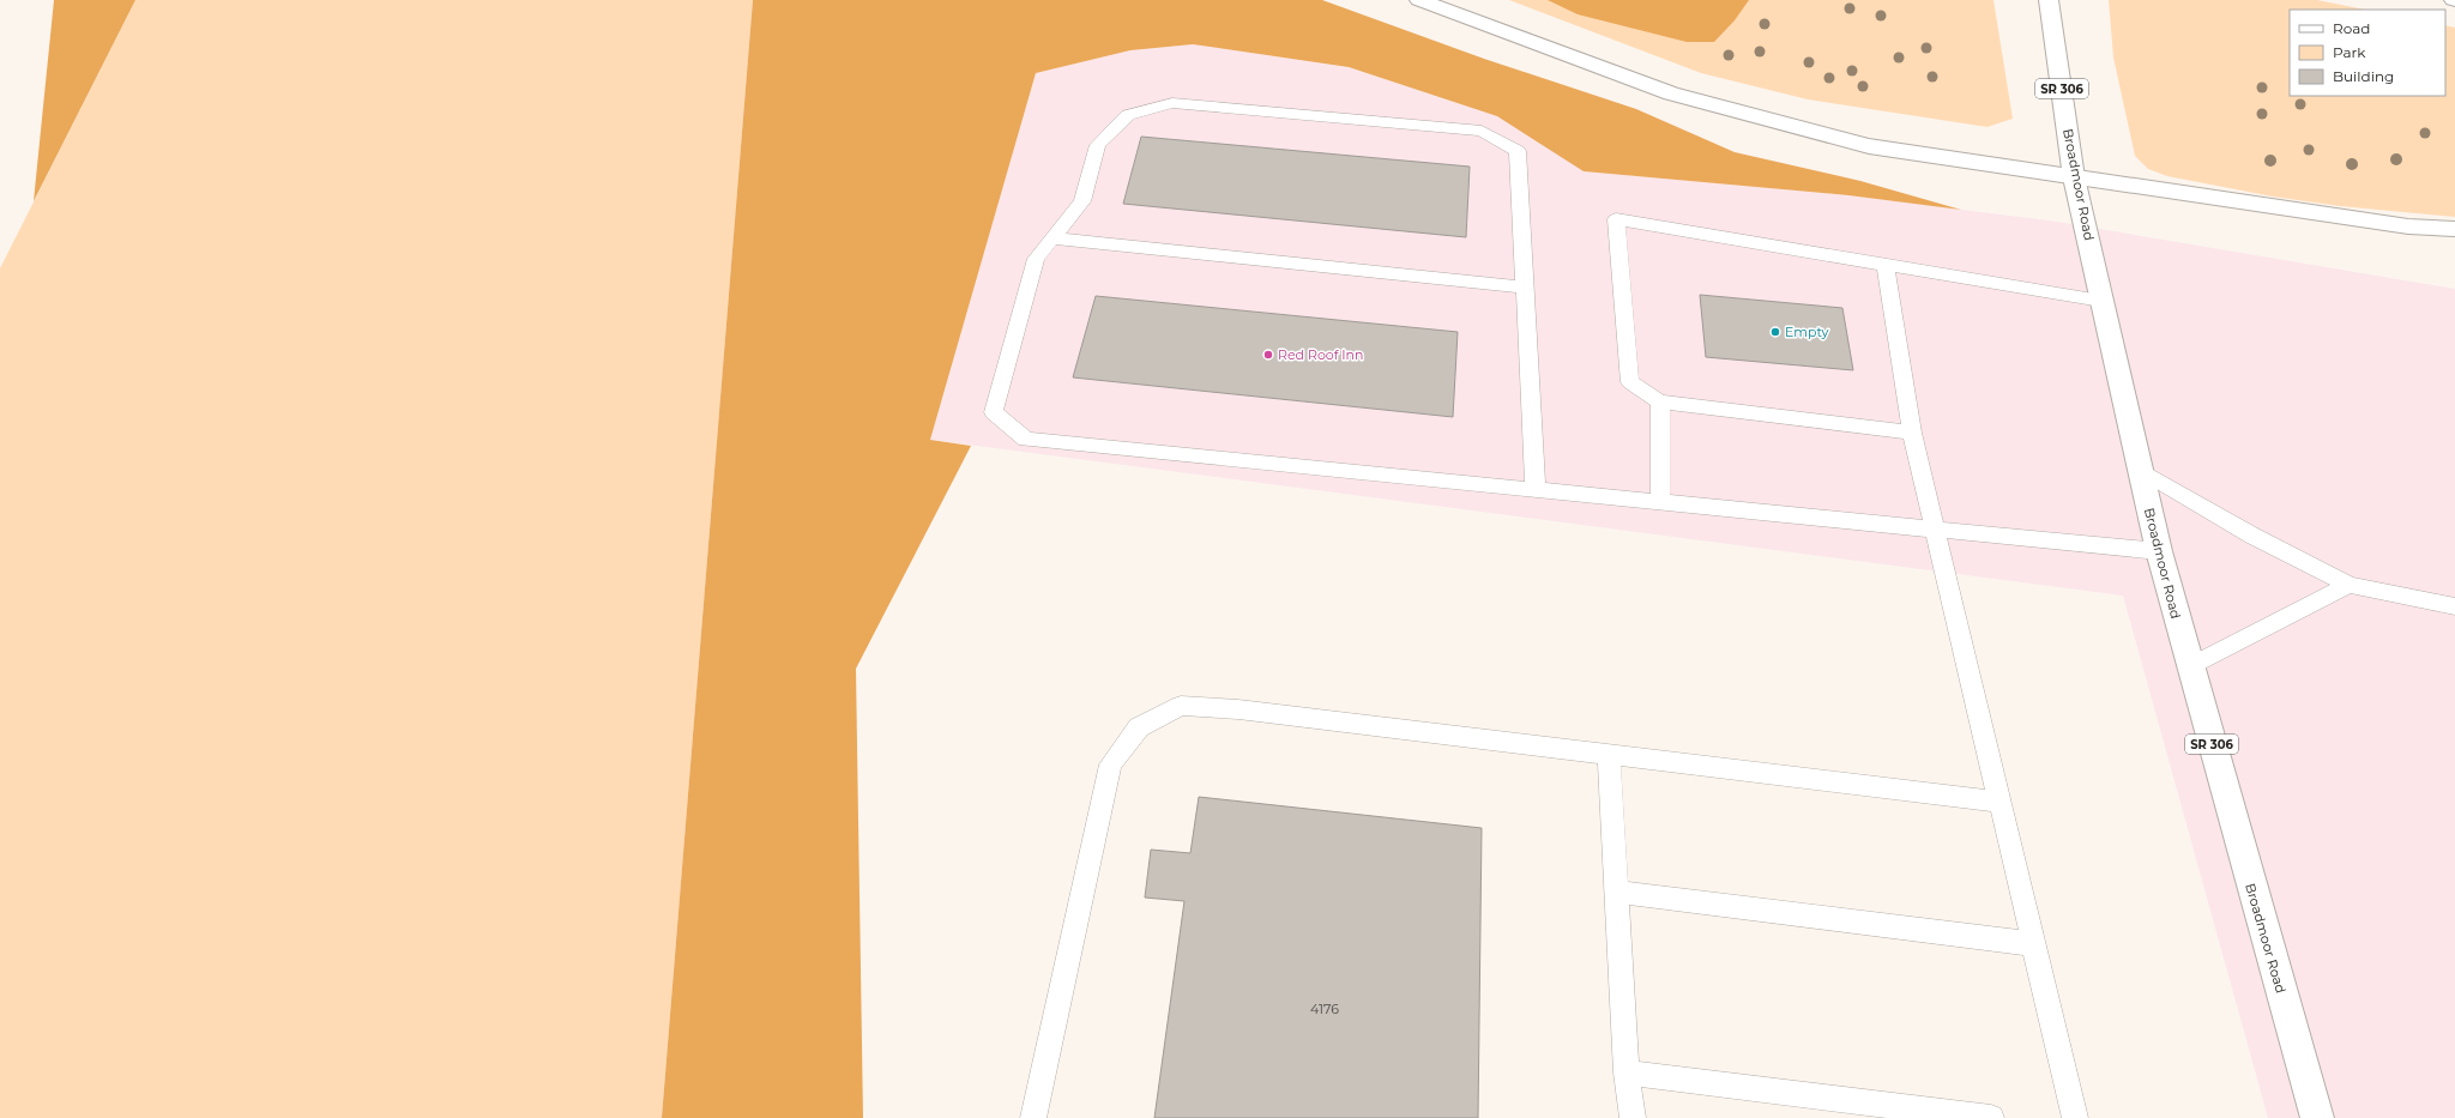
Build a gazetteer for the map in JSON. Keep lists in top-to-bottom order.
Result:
{
  "streets": {
    "main road": ["SR 306", "Broadmoor Road"]
  },
  "places": ["Empty", "Red Roof Inn"],
  "house_numbers": ["4176"],
  "legend": ["Road", "Park", "Building"]
}
